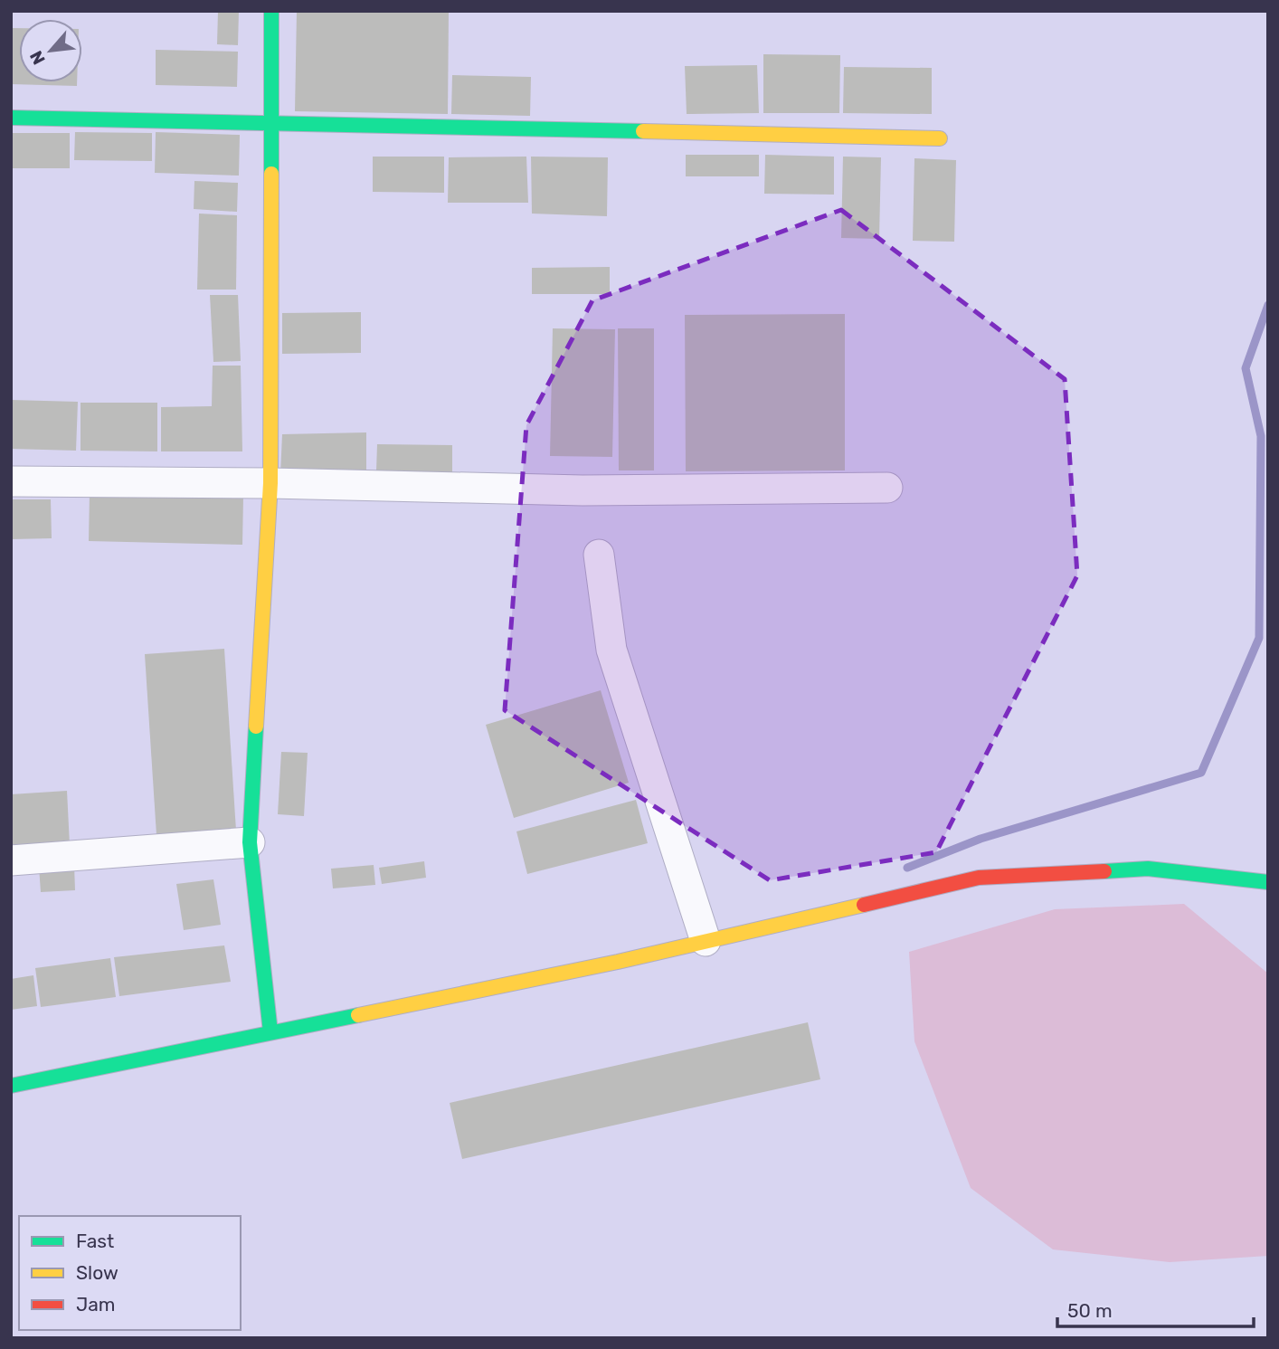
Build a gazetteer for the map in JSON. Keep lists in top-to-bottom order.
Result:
{
  "legend": ["Fast", "Slow", "Jam"],
  "scale_bar": "50 m",
  "north": "bottom left"
}
